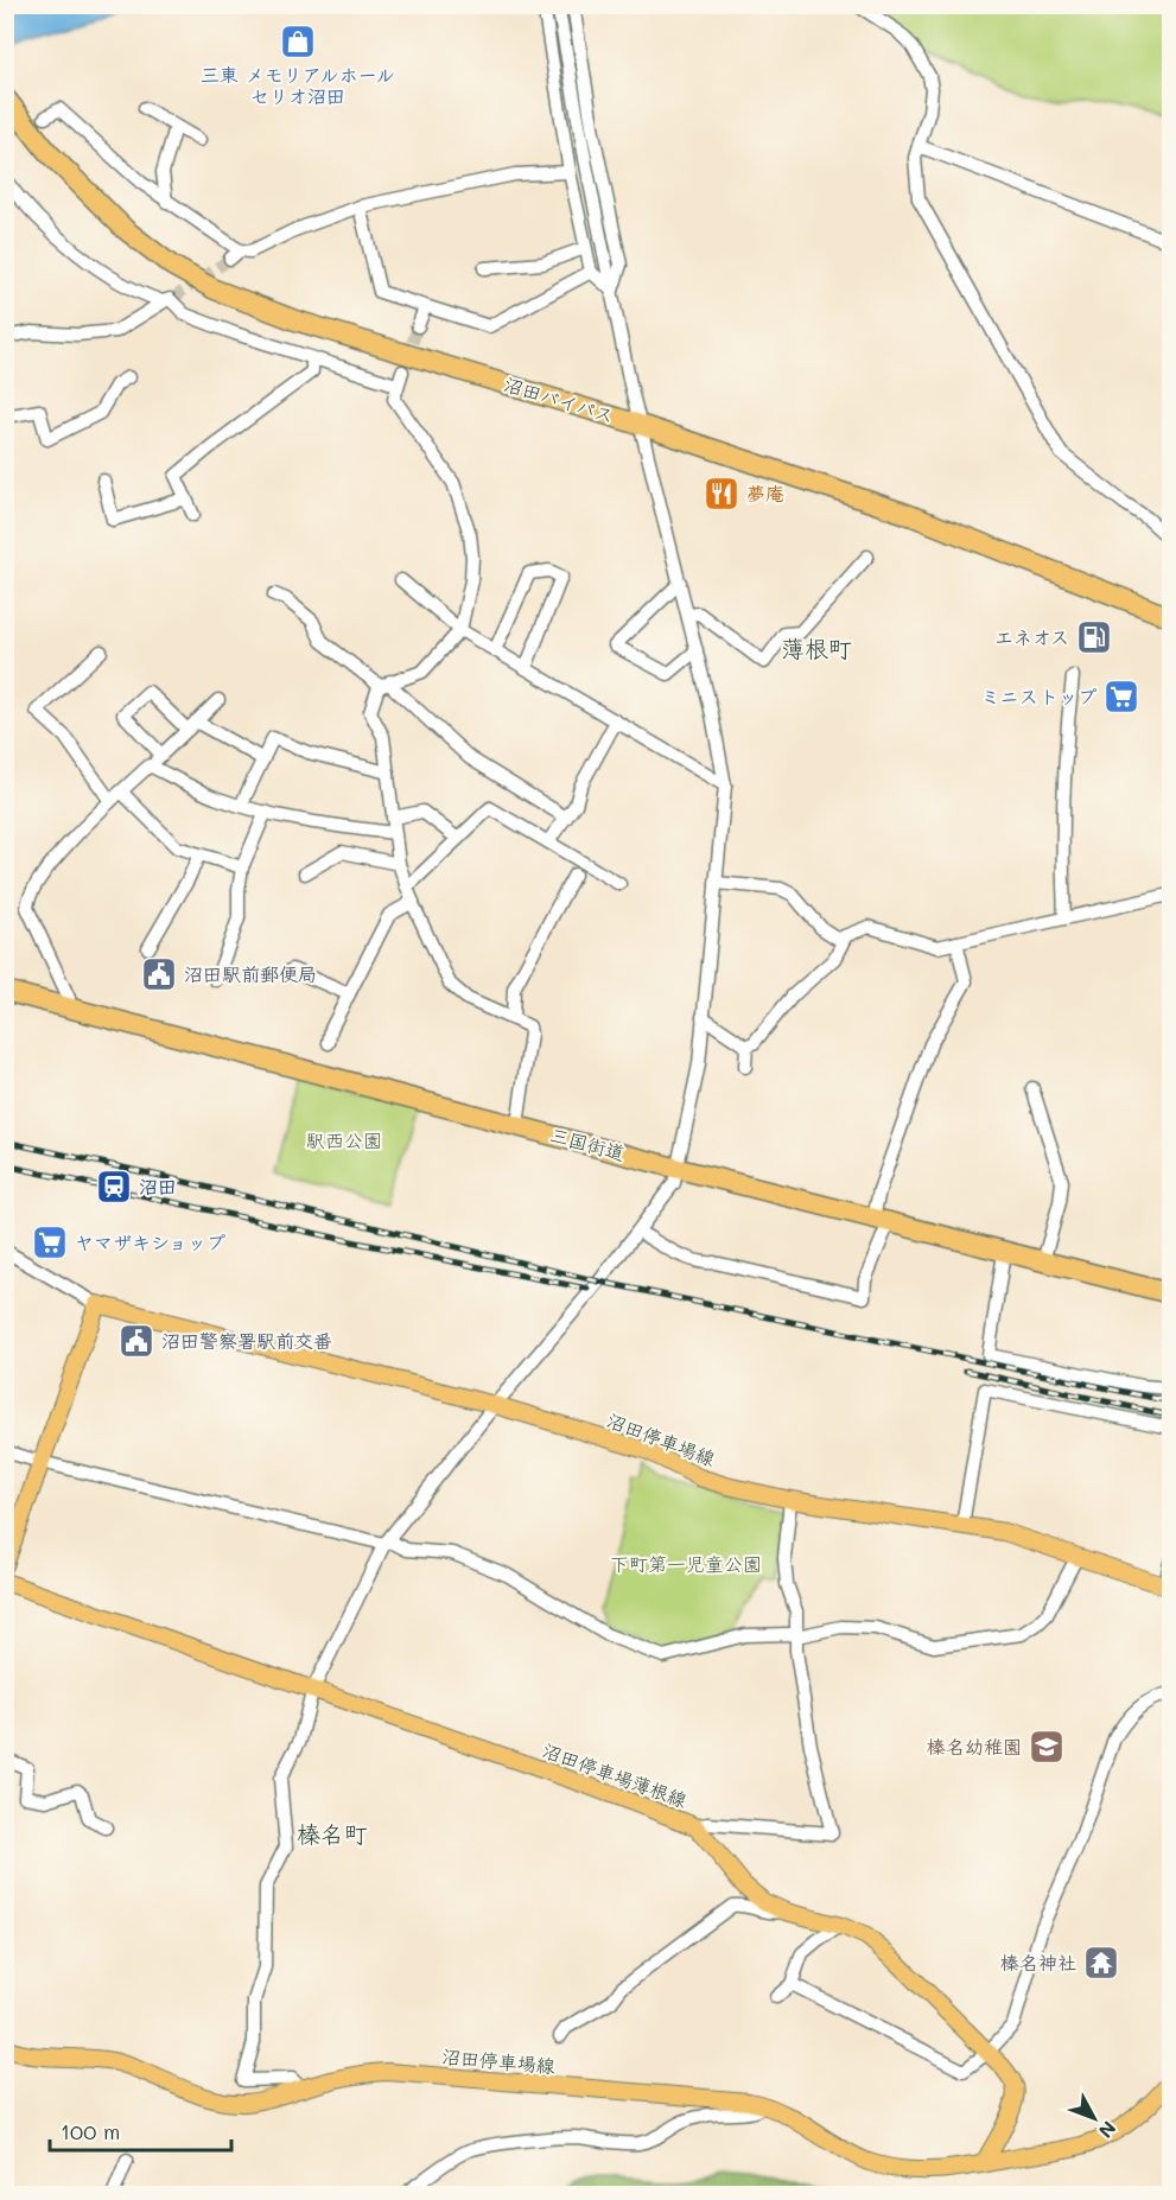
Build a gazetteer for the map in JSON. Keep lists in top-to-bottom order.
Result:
{
  "streets": {
    "highway": ["沼田バイパス", "三国街道"],
    "main road": ["沼田停車場線", "沼田停車場薄根線"]
  },
  "crossings": [
    ["沼田停車場線", "沼田停車場薄根線"]
  ],
  "districts": ["薄根町", "榛名町"],
  "parks": ["駅西公園", "下町第一児童公園"],
  "places": {
    "shop": ["三東 メモリアルホール セリオ沼田"],
    "restaurant": ["夢庵"],
    "fuel station": ["エネオス"],
    "supermarket": ["ミニストップ", "ヤマザキショップ"],
    "public building": ["沼田駅前郵便局", "沼田警察署駅前交番"],
    "station": ["沼田"],
    "school or university": ["榛名幼稚園"],
    "temple": ["榛名神社"]
  },
  "scale_bar": "100 m",
  "north": "bottom right"
}
